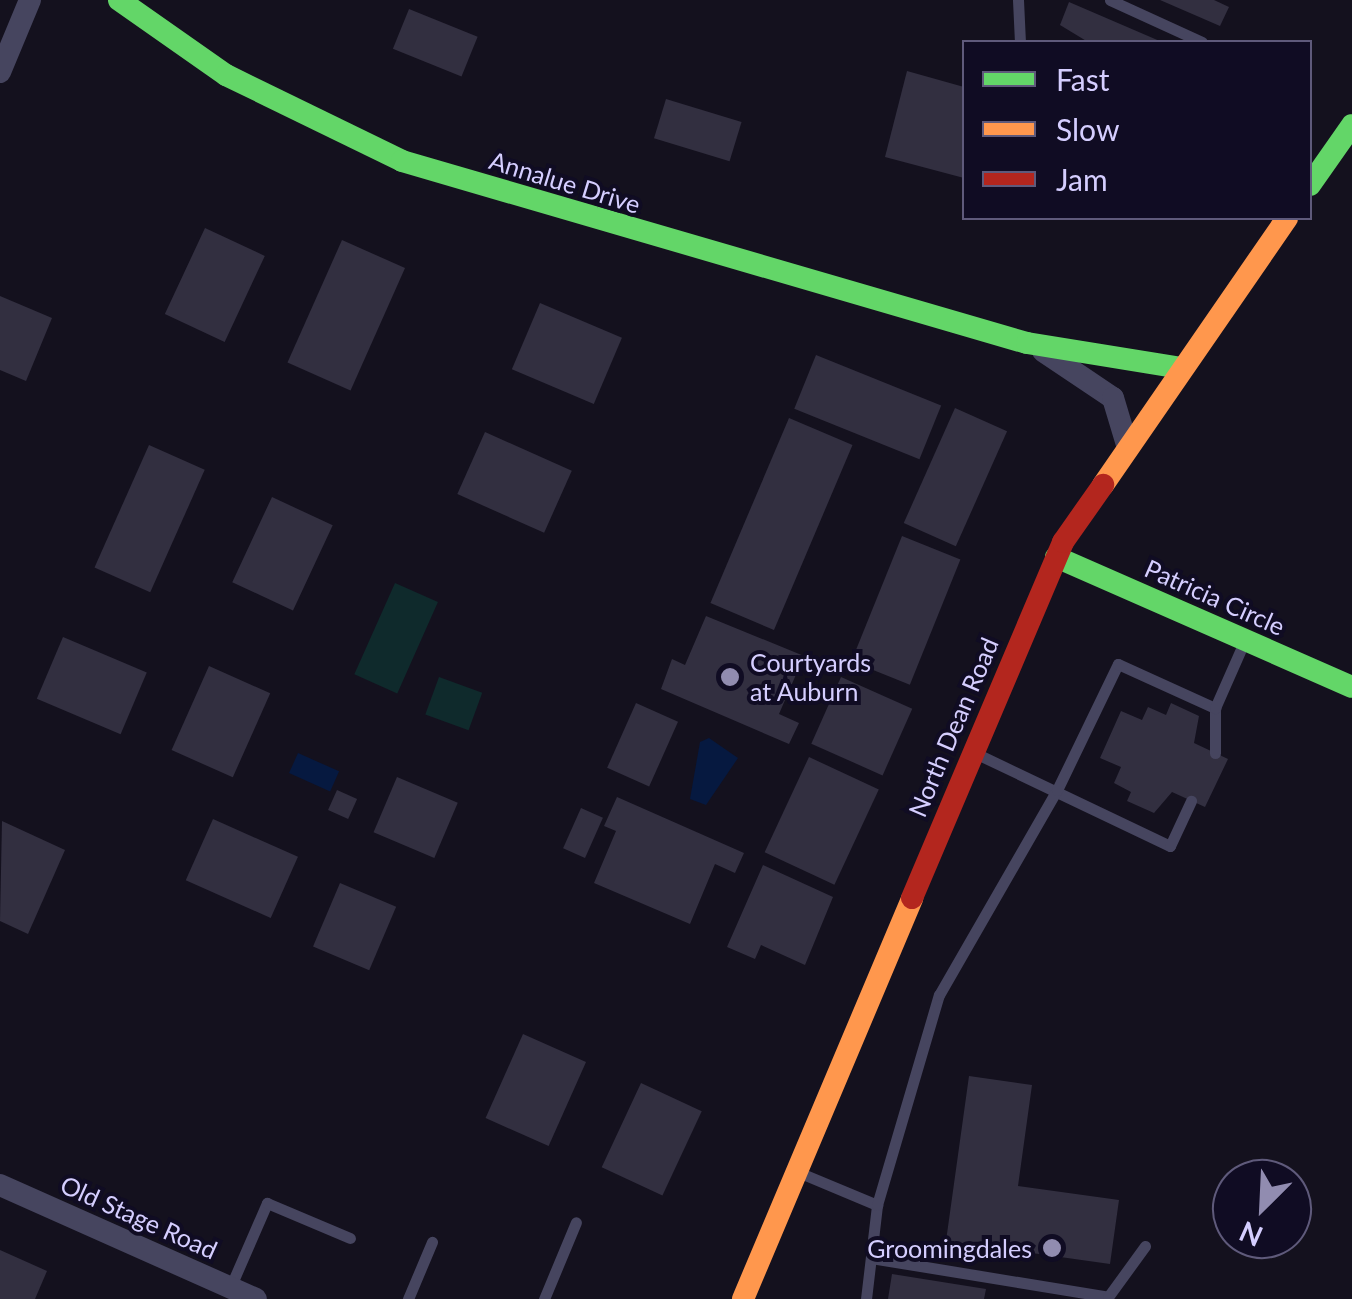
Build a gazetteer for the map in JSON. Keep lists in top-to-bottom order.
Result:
{
  "streets": {
    "street": [
      "Annalue Drive",
      "Patricia Circle",
      "North Dean Road",
      "Old Stage Road"
    ]
  },
  "crossings": [
    ["Annalue Drive", "North Dean Road"],
    ["Patricia Circle", "North Dean Road"]
  ],
  "places": ["Courtyards at Auburn", "Groomingdales"],
  "legend": ["Fast", "Slow", "Jam"],
  "north": "bottom left"
}
